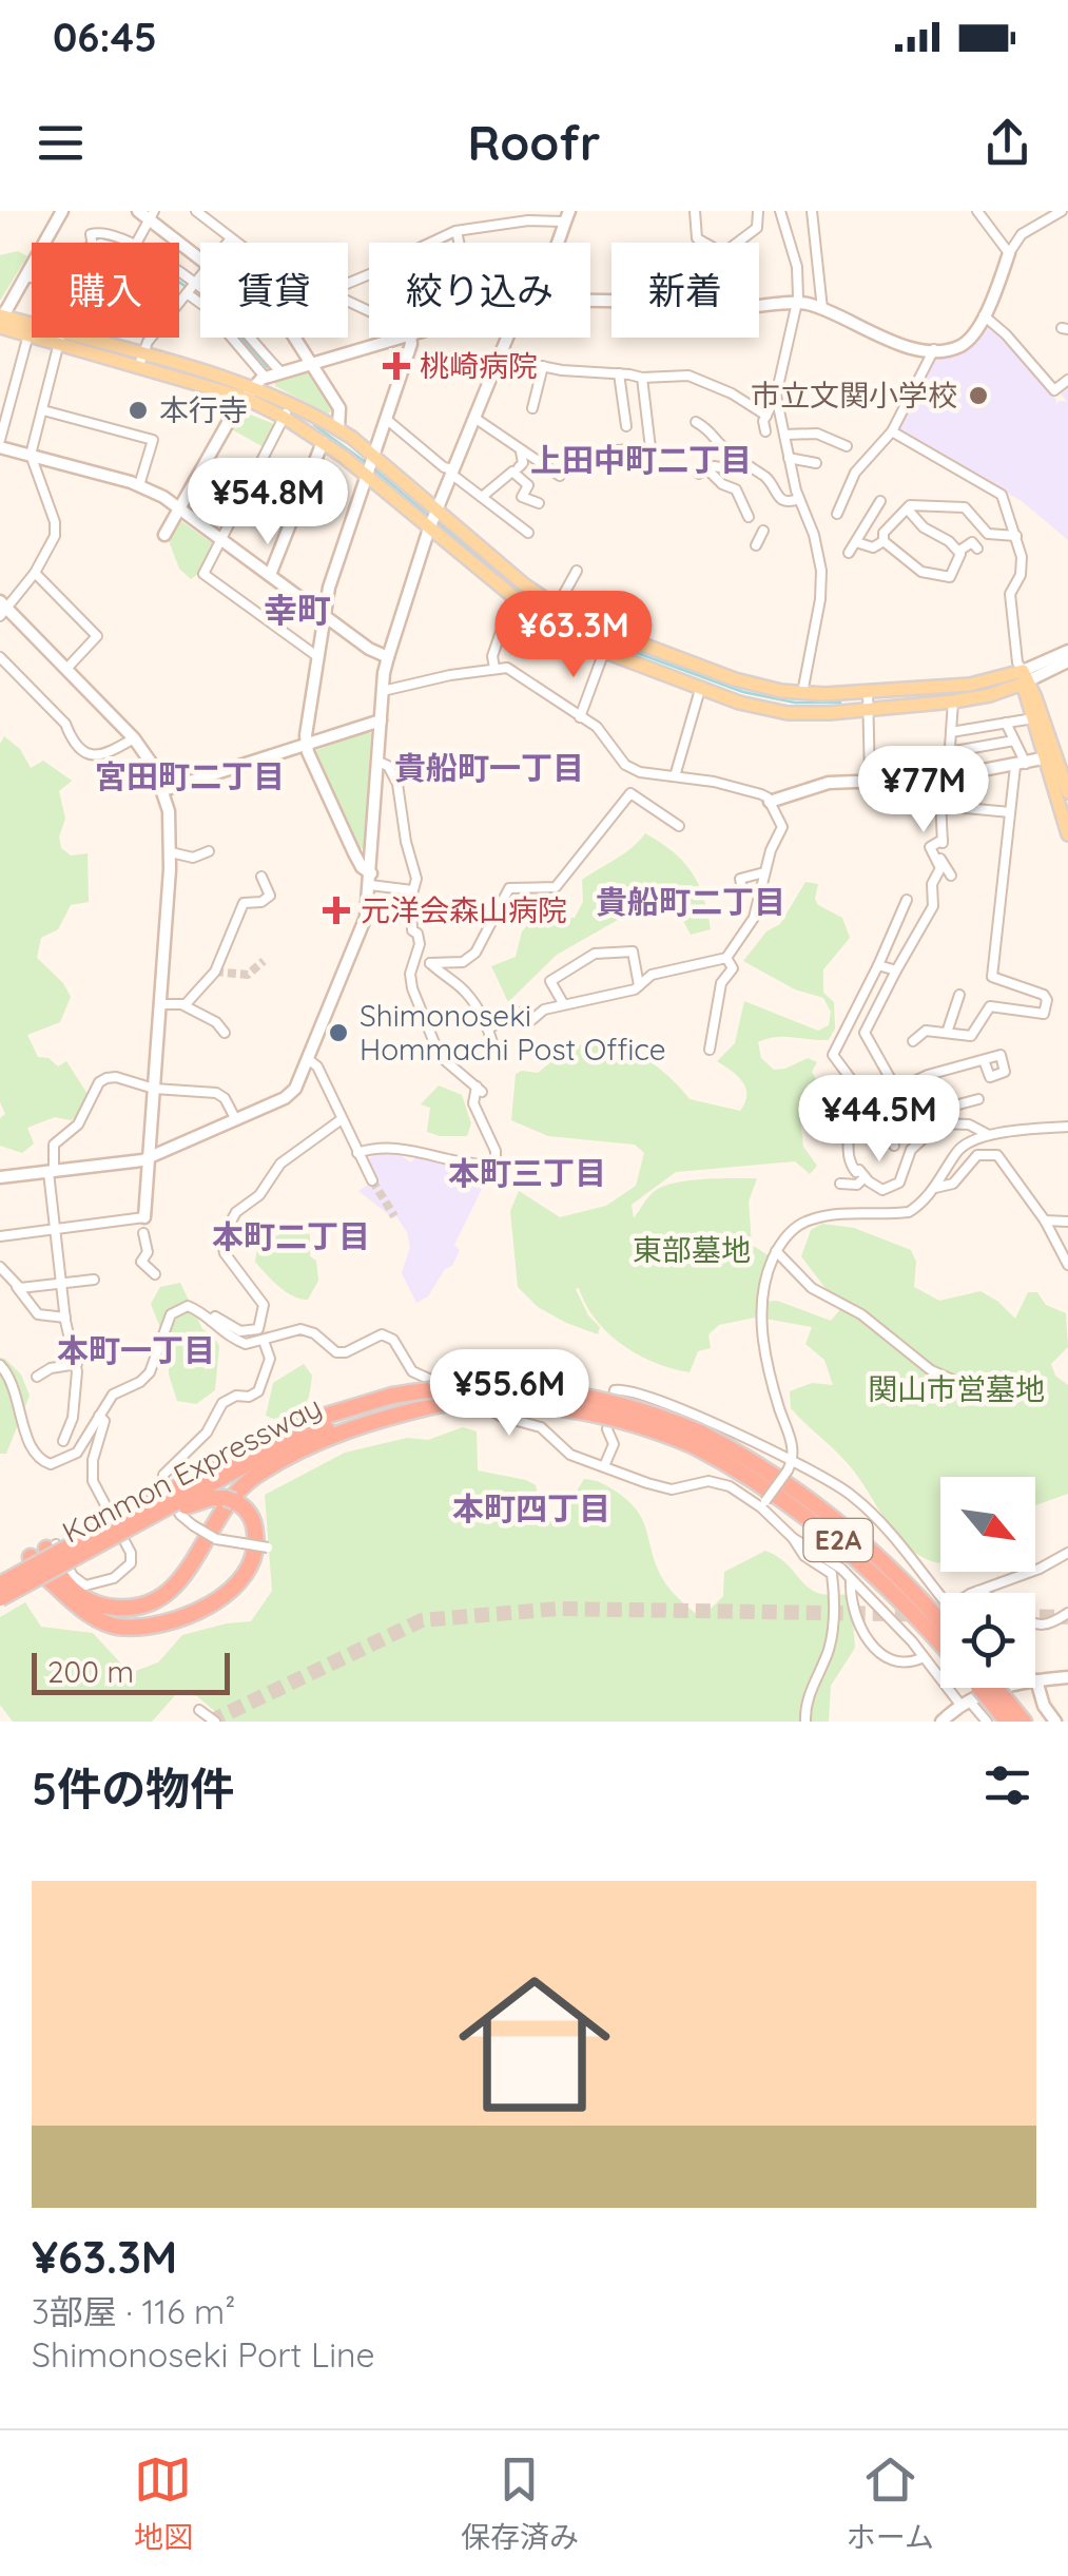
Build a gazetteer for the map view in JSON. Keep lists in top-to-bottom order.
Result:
{
  "streets": {
    "highway": ["Kanmon Expressway", "E2A"]
  },
  "districts": [
    "上田中町二丁目",
    "幸町",
    "貴船町一丁目",
    "宮田町二丁目",
    "貴船町二丁目",
    "本町三丁目",
    "本町二丁目",
    "本町一丁目",
    "本町四丁目"
  ],
  "parks": ["東部墓地", "関山市営墓地"],
  "places": {
    "health": ["桃崎病院", "元洋会森山病院"],
    "other": ["市立文関小学校", "本行寺", "Shimonoseki Hommachi Post Office"]
  },
  "scale_bar": "200 m",
  "north": "bottom right",
  "page": {
    "status": "06:45",
    "header": "Roofr",
    "chip": [
      "購入",
      "賃貸",
      "絞り込み",
      "新着"
    ],
    "price": [
      "¥54.8M",
      "¥63.3M",
      "¥77M",
      "¥44.5M",
      "¥55.6M"
    ],
    "scale": "200 m",
    "heading": "5件の物件",
    "list": [
      {
        "name": "¥63.3M",
        "note": "3部屋 · 116 m² · Shimonoseki Port Line"
      }
    ],
    "tabs": ["地図", "保存済み", "ホーム"]
  }
}
